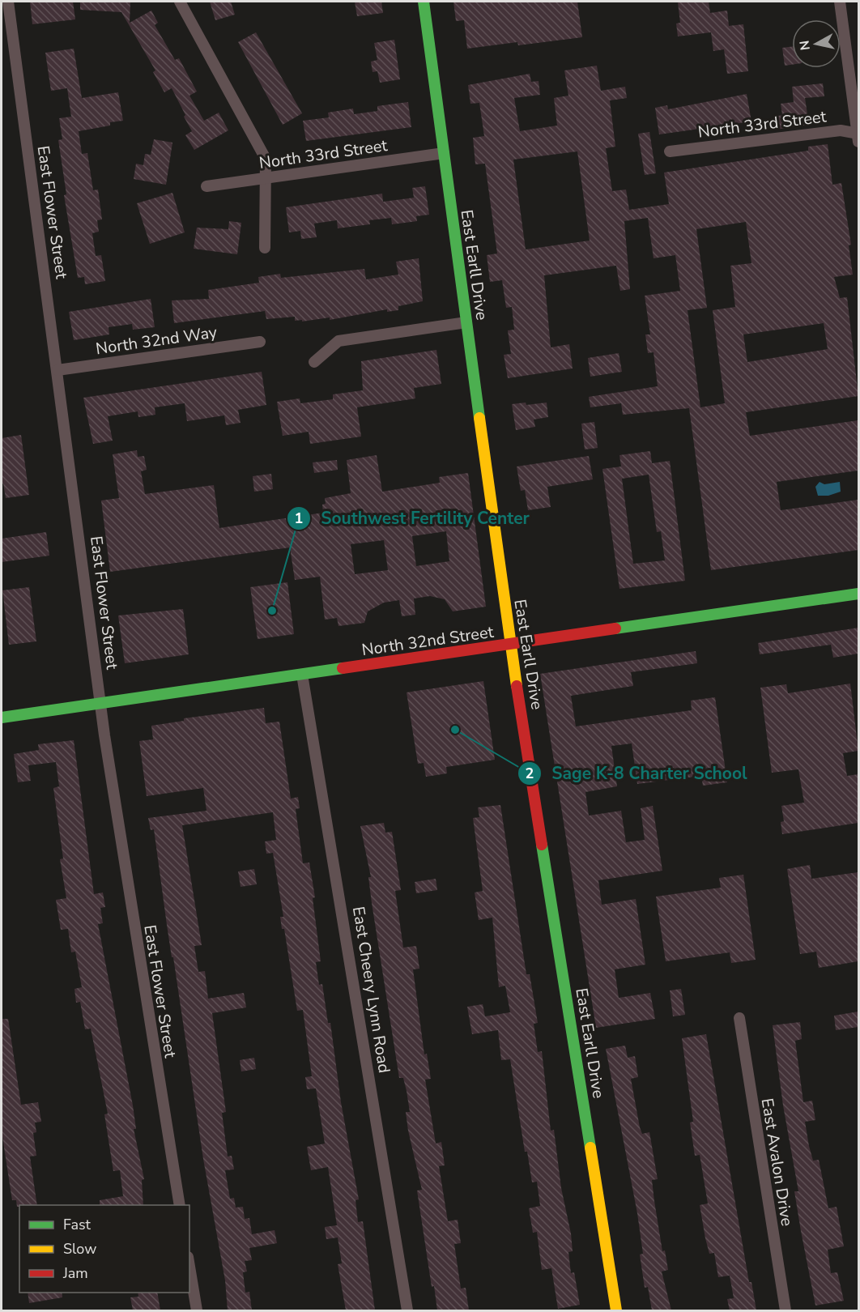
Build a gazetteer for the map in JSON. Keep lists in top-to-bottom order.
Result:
{
  "streets": {
    "street": [
      "North 33rd Street",
      "East Flower Street",
      "East Earll Drive",
      "North 32nd Way",
      "North 32nd Street",
      "East Cheery Lynn Road",
      "East Avalon Drive"
    ]
  },
  "crossings": [
    ["North 33rd Street", "East Earll Drive"],
    ["East Flower Street", "North 32nd Way"],
    ["East Flower Street", "North 32nd Street"],
    ["East Earll Drive", "North 32nd Street"],
    ["North 32nd Street", "East Cheery Lynn Road"]
  ],
  "places": ["Southwest Fertility Center", "Sage K-8 Charter School"],
  "legend": ["Fast", "Slow", "Jam"],
  "north": "left"
}
